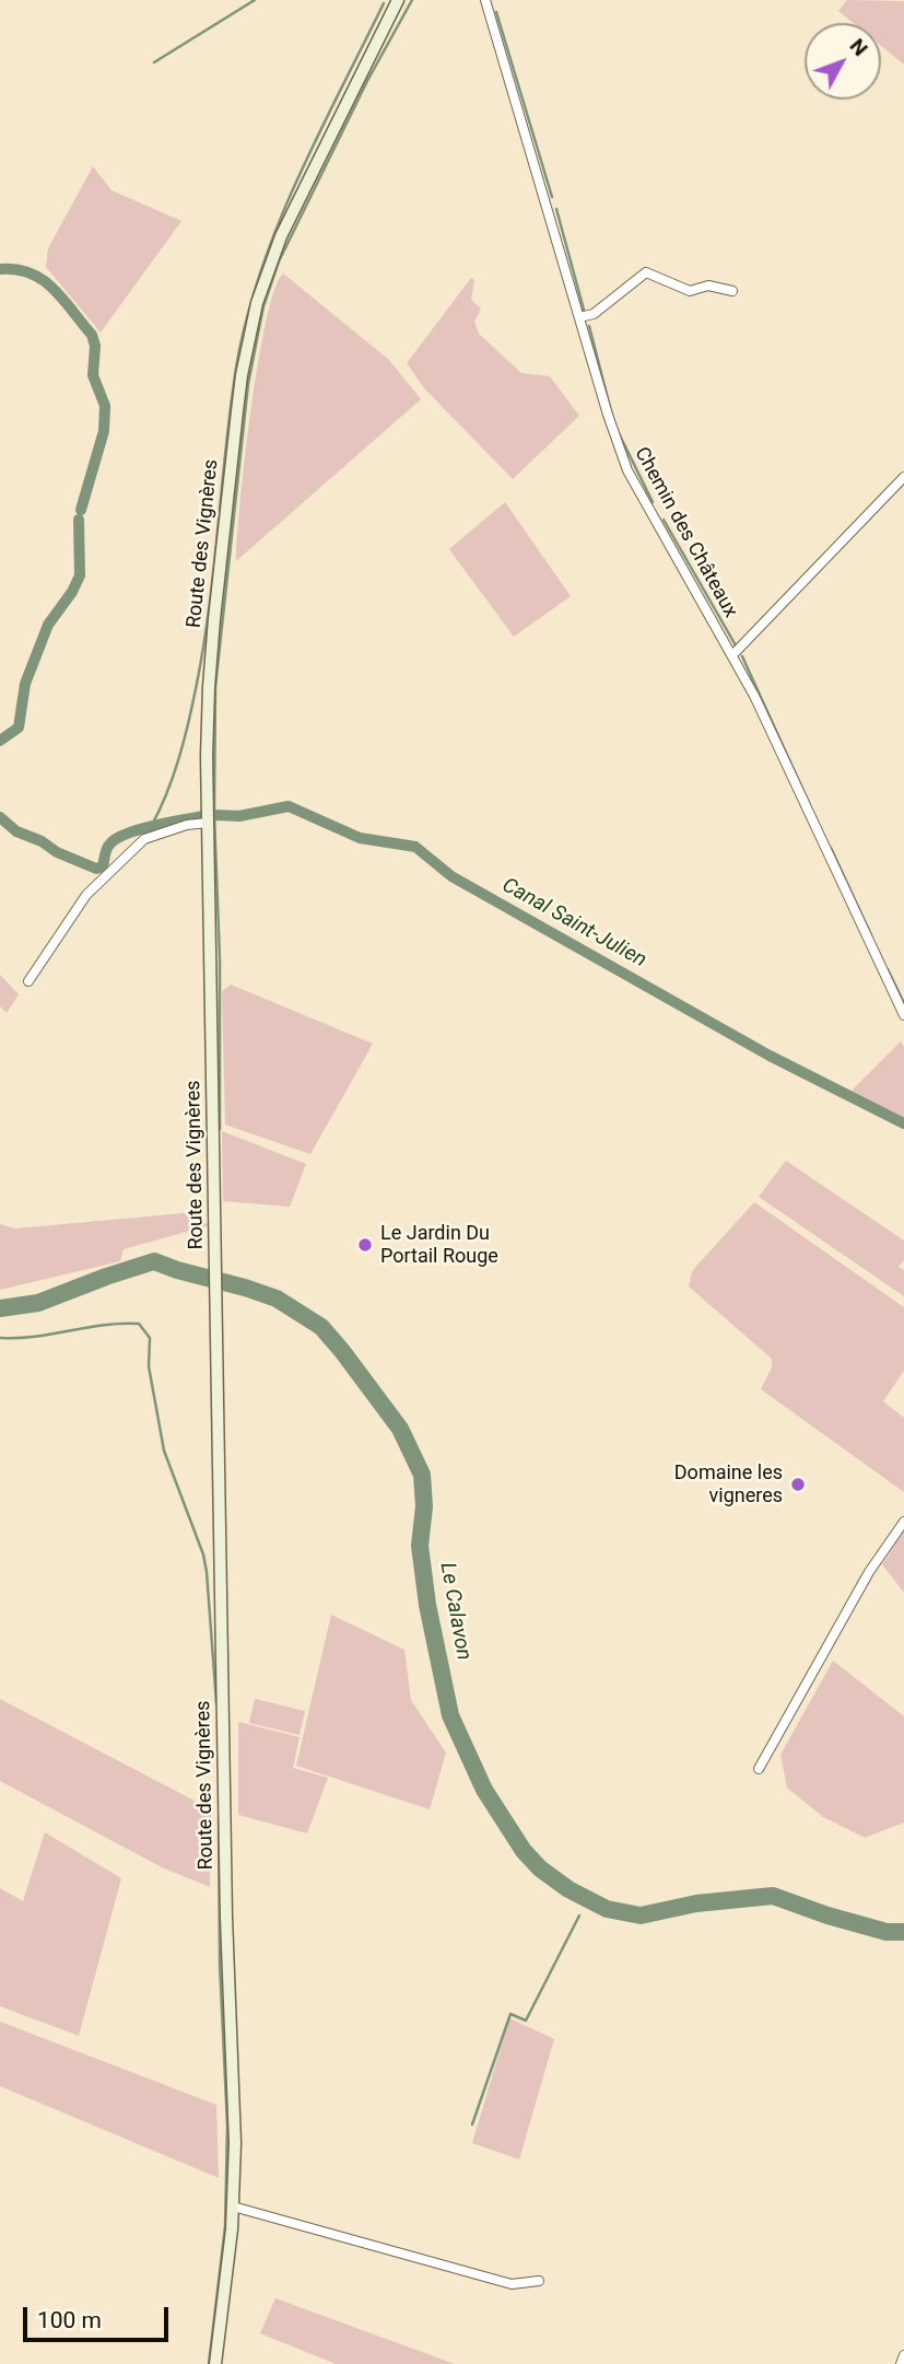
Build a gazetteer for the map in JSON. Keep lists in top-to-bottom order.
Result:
{
  "streets": {
    "street": ["Chemin des Châteaux", "Route des Vignères"]
  },
  "water": ["Canal Saint-Julien", "Le Calavon"],
  "places": ["Le Jardin Du Portail Rouge", "Domaine les vigneres"],
  "scale_bar": "100 m",
  "north": "top right"
}
